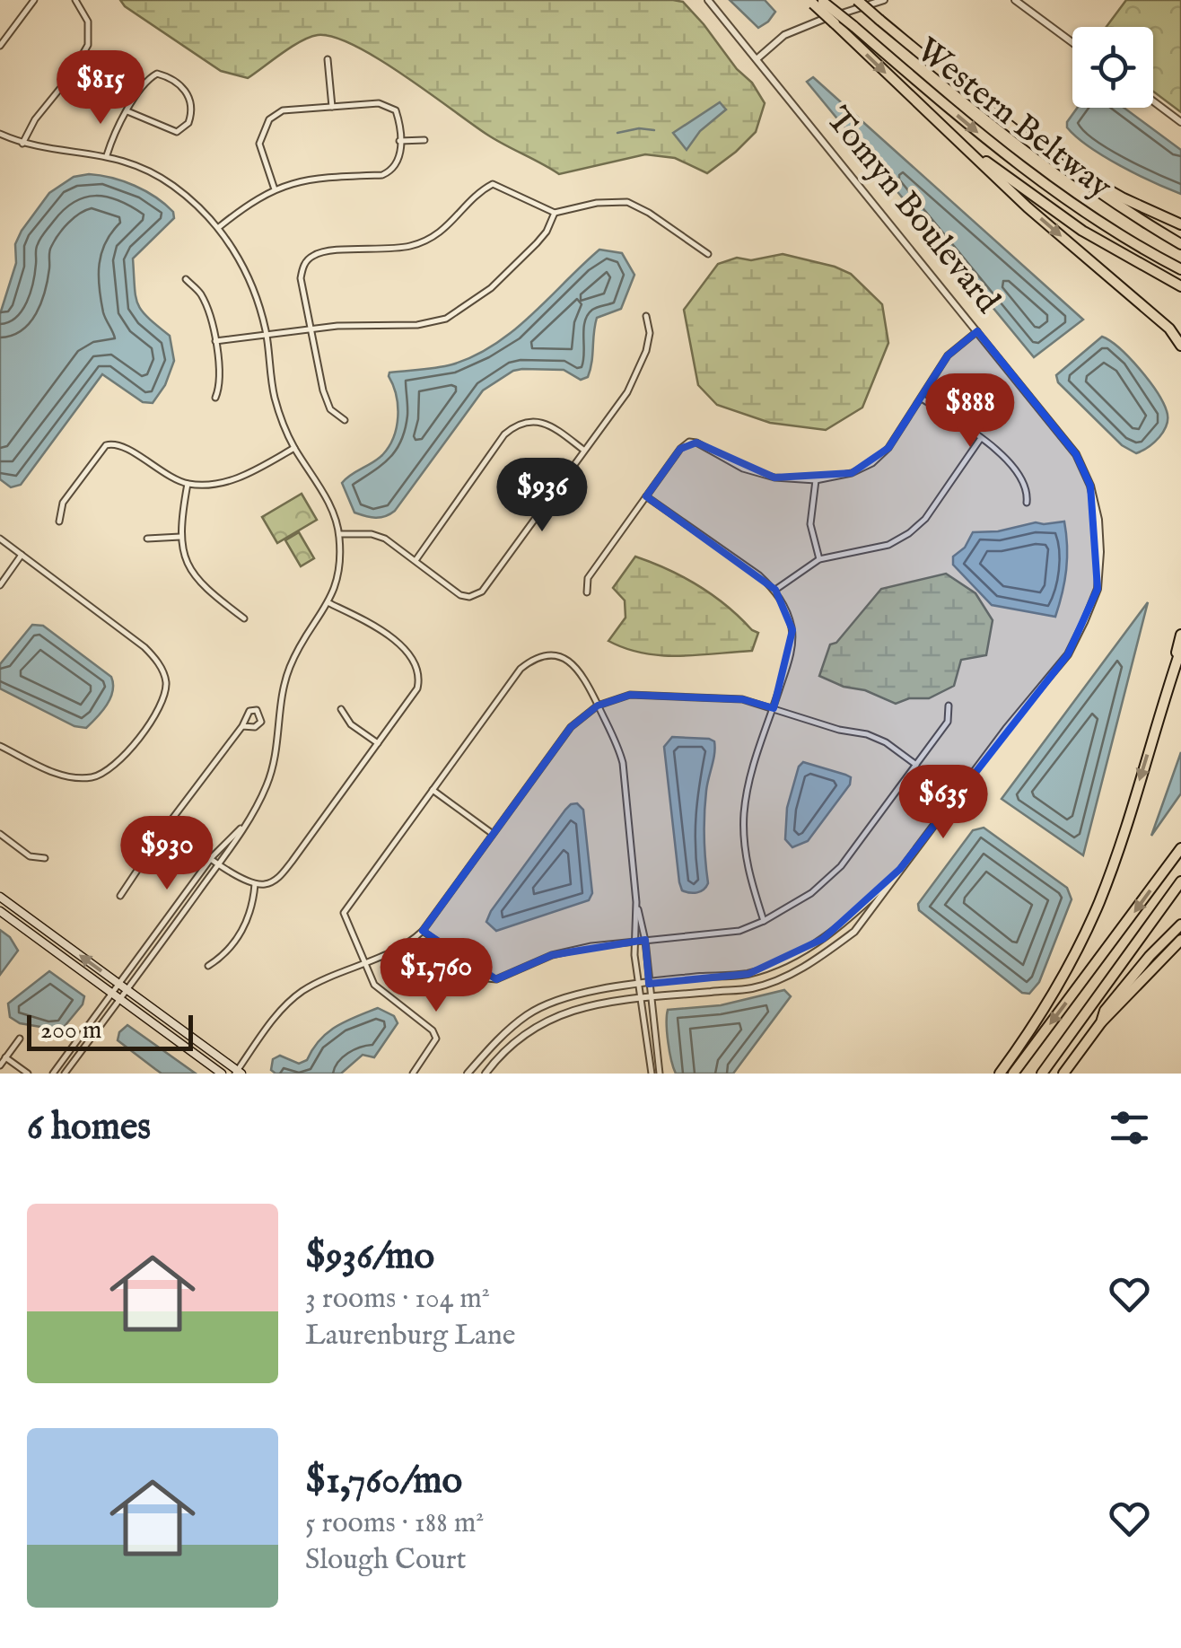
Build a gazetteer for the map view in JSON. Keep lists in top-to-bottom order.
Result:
{
  "streets": {
    "highway": ["Western Beltway"],
    "street": ["Tomyn Boulevard"]
  },
  "scale_bar": "200 m",
  "page": {
    "price": [
      "$815",
      "$888",
      "$936",
      "$635",
      "$930",
      "$1,760"
    ],
    "scale": "200 m",
    "heading": "6 homes",
    "list": [
      {
        "name": "$936/mo",
        "note": "3 rooms · 104 m² · Laurenburg Lane"
      },
      {
        "name": "$1,760/mo",
        "note": "5 rooms · 188 m² · Slough Court"
      }
    ]
  }
}
